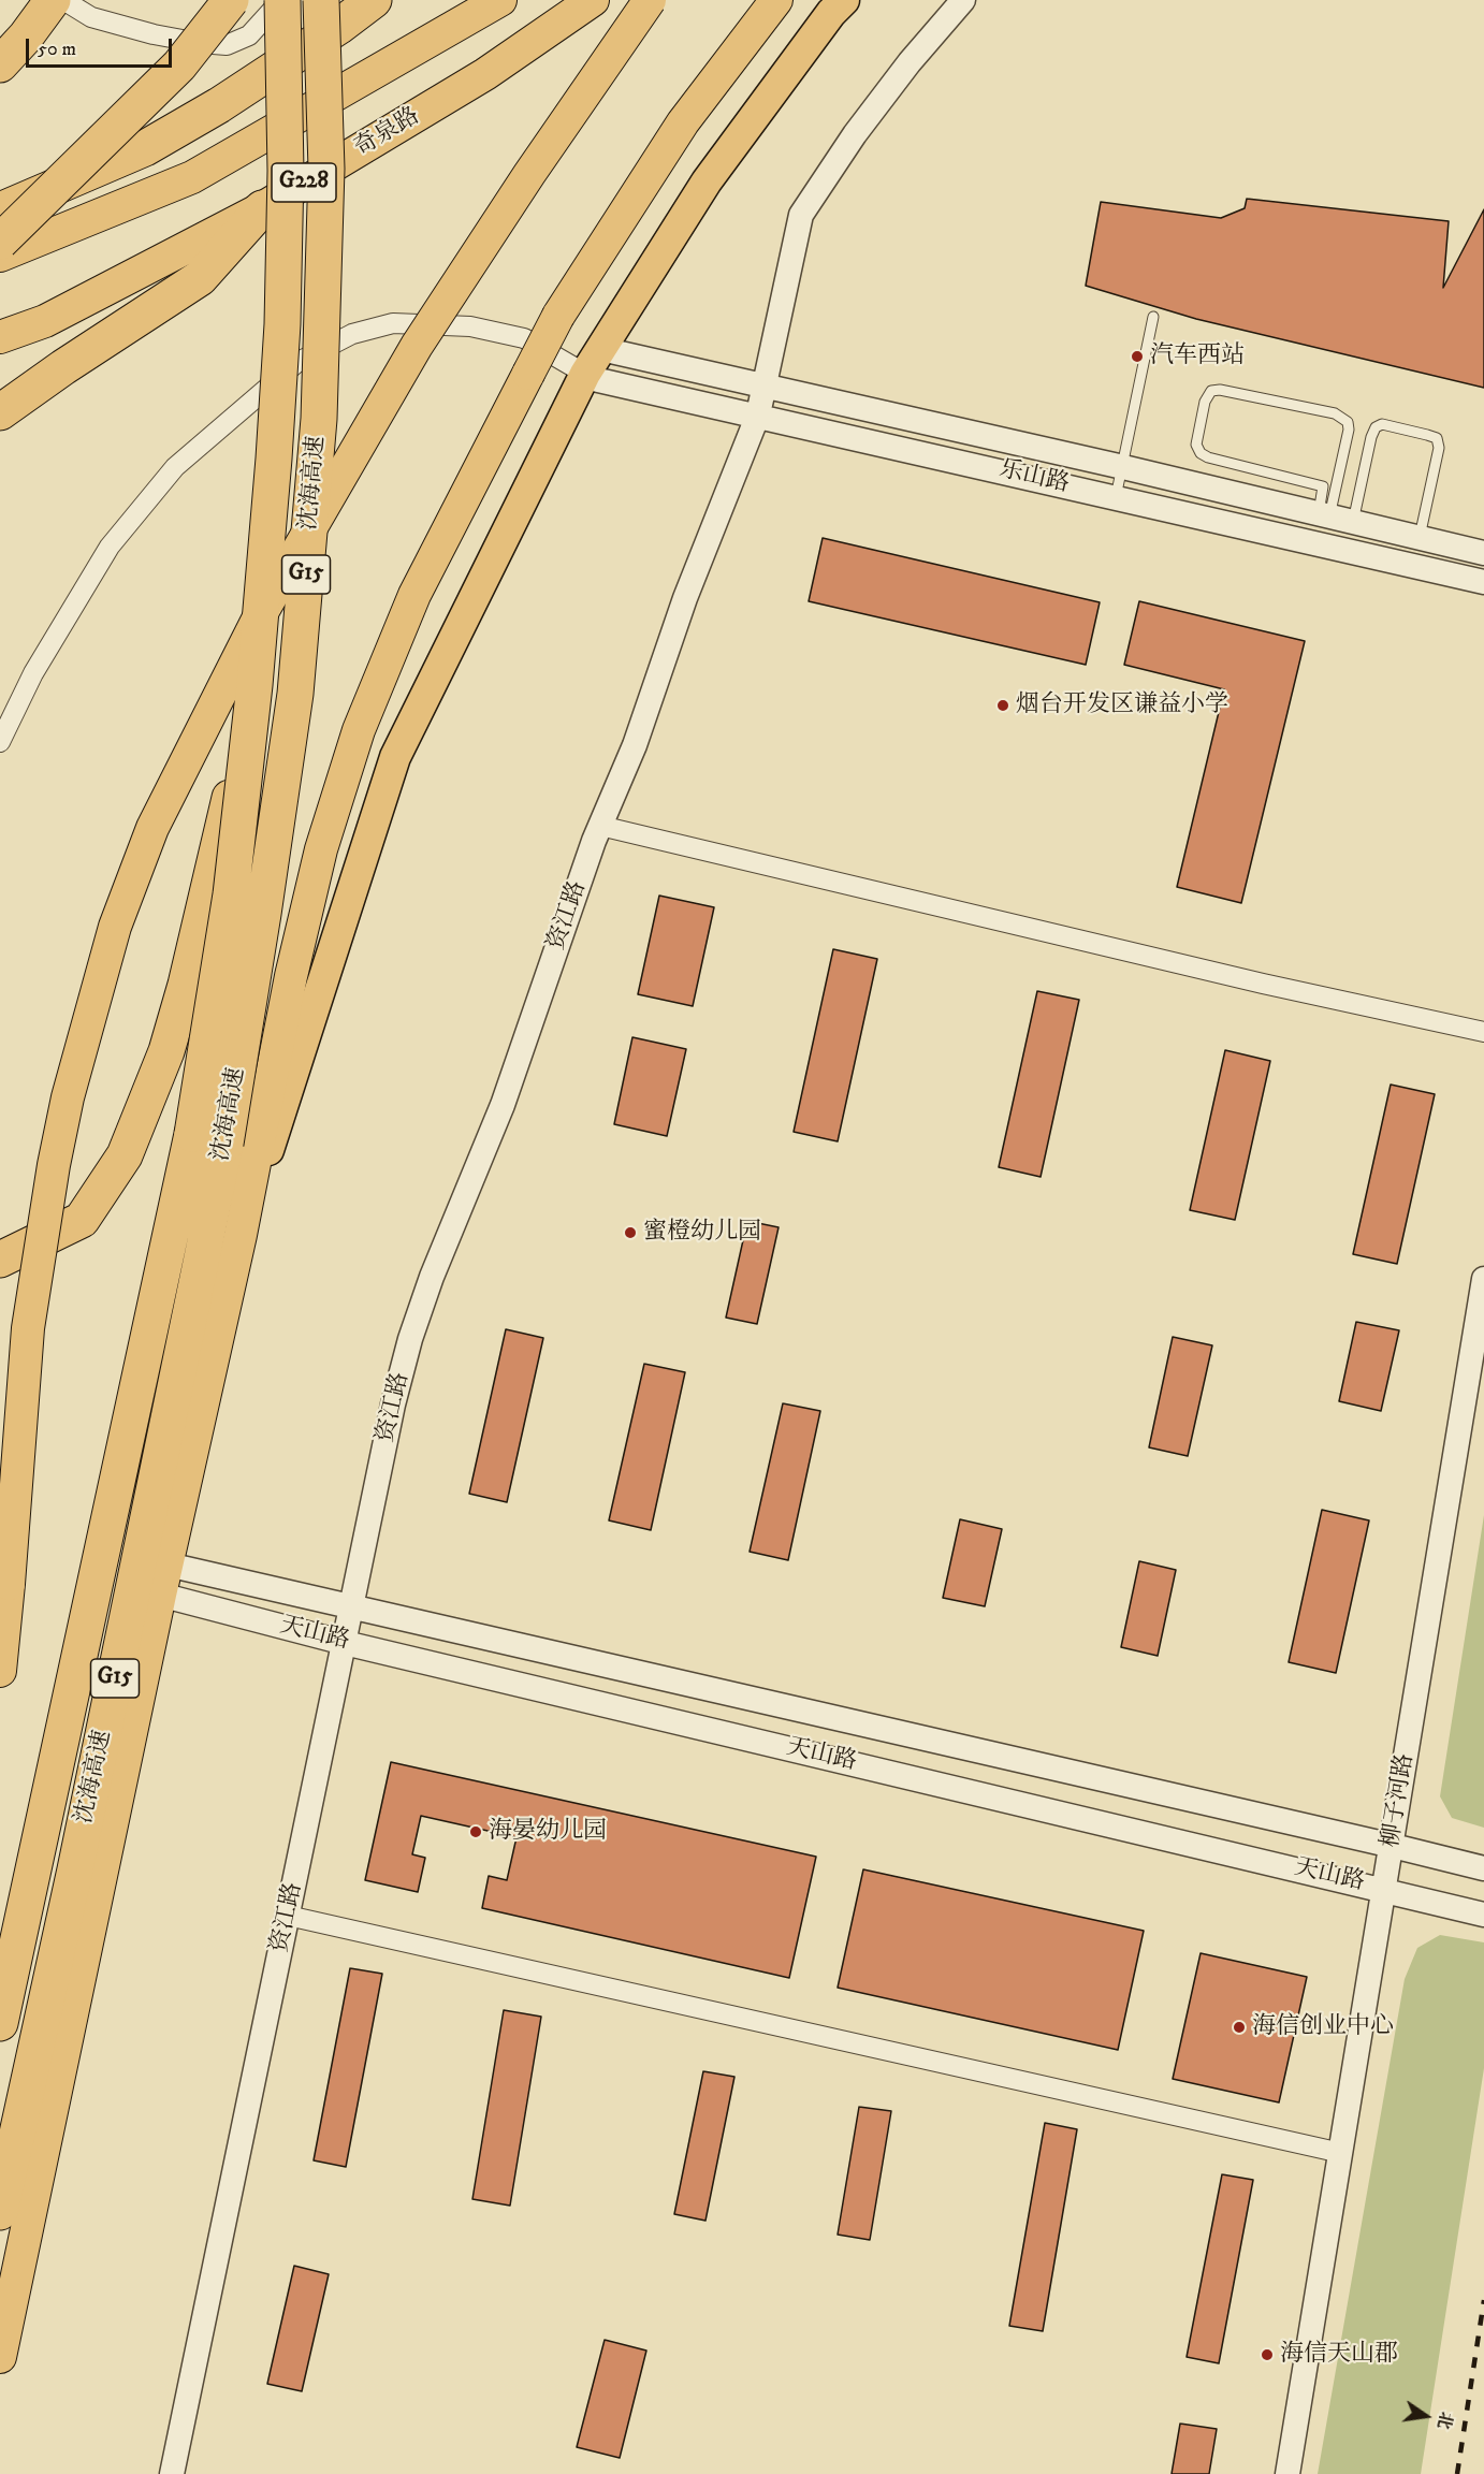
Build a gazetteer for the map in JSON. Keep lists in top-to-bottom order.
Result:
{
  "streets": {
    "highway": [
      "奇泉路",
      "G228",
      "沈海高速",
      "G15"
    ],
    "street": [
      "乐山路",
      "资江路",
      "天山路",
      "柳子河路"
    ]
  },
  "crossings": [
    ["乐山路", "资江路"],
    ["资江路", "天山路"],
    ["天山路", "柳子河路"]
  ],
  "places": [
    "汽车西站",
    "烟台开发区谦益小学",
    "蜜橙幼儿园",
    "海晏幼儿园",
    "海信创业中心",
    "海信天山郡"
  ],
  "scale_bar": "50 m",
  "north": "right"
}
